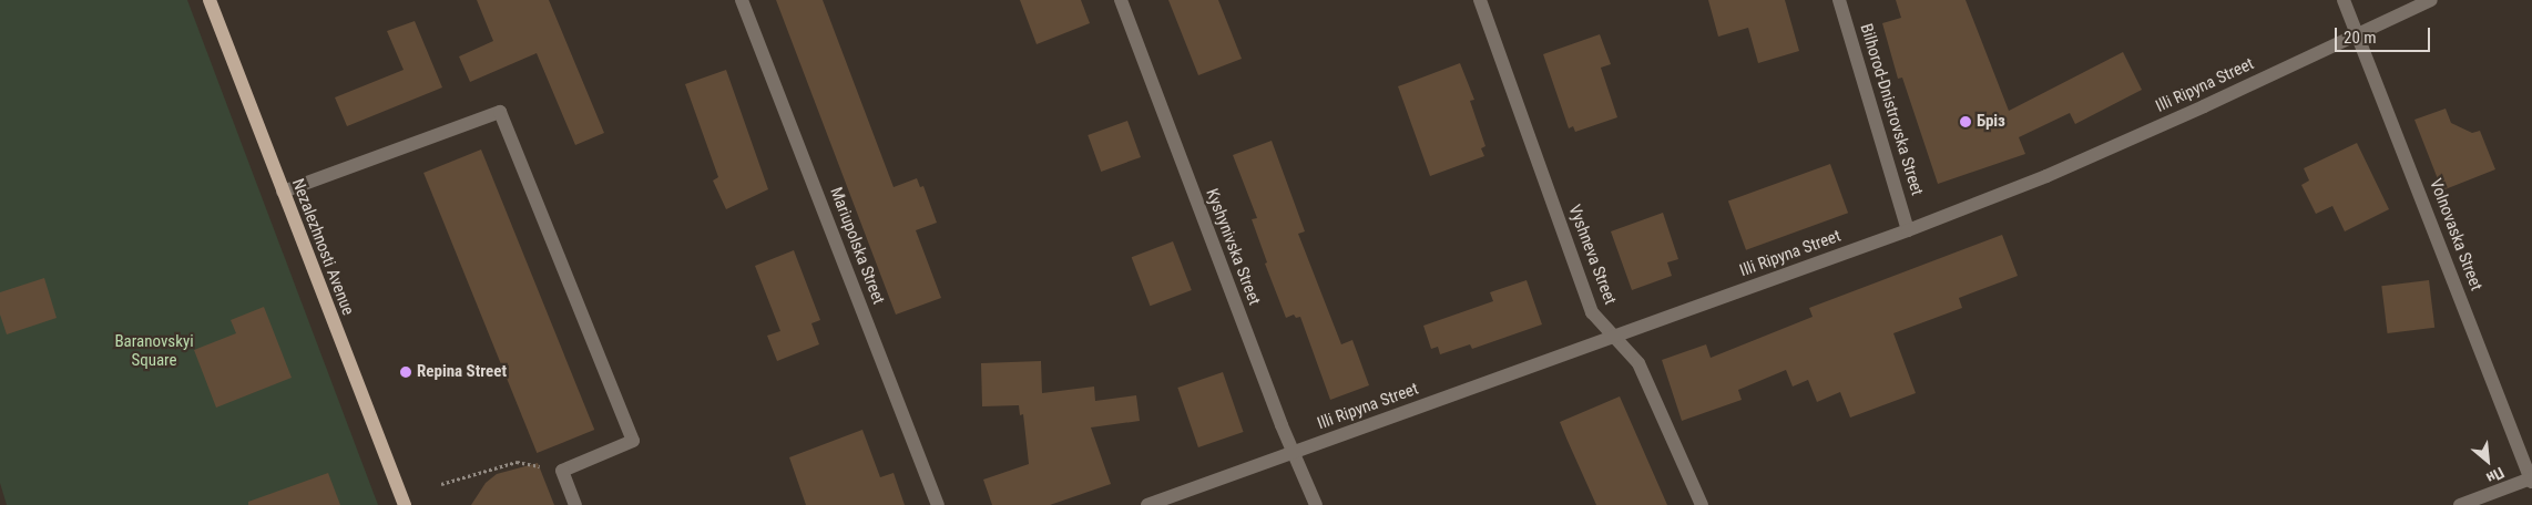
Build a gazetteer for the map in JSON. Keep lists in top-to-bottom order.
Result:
{
  "streets": {
    "main road": ["Nezalezhnosti Avenue"],
    "street": [
      "Illi Ripyna Street",
      "Bilhorod-Dnistrovska Street",
      "Volnovaska Street",
      "Mariupolska Street",
      "Kyshynivska Street",
      "Vyshneva Street"
    ]
  },
  "crossings": [
    ["Illi Ripyna Street", "Bilhorod-Dnistrovska Street"],
    ["Illi Ripyna Street", "Volnovaska Street"],
    ["Illi Ripyna Street", "Kyshynivska Street"],
    ["Illi Ripyna Street", "Vyshneva Street"]
  ],
  "parks": ["Baranovskyi Square"],
  "places": ["Бріз", "Repina Street"],
  "scale_bar": "20 m",
  "north": "bottom right"
}
